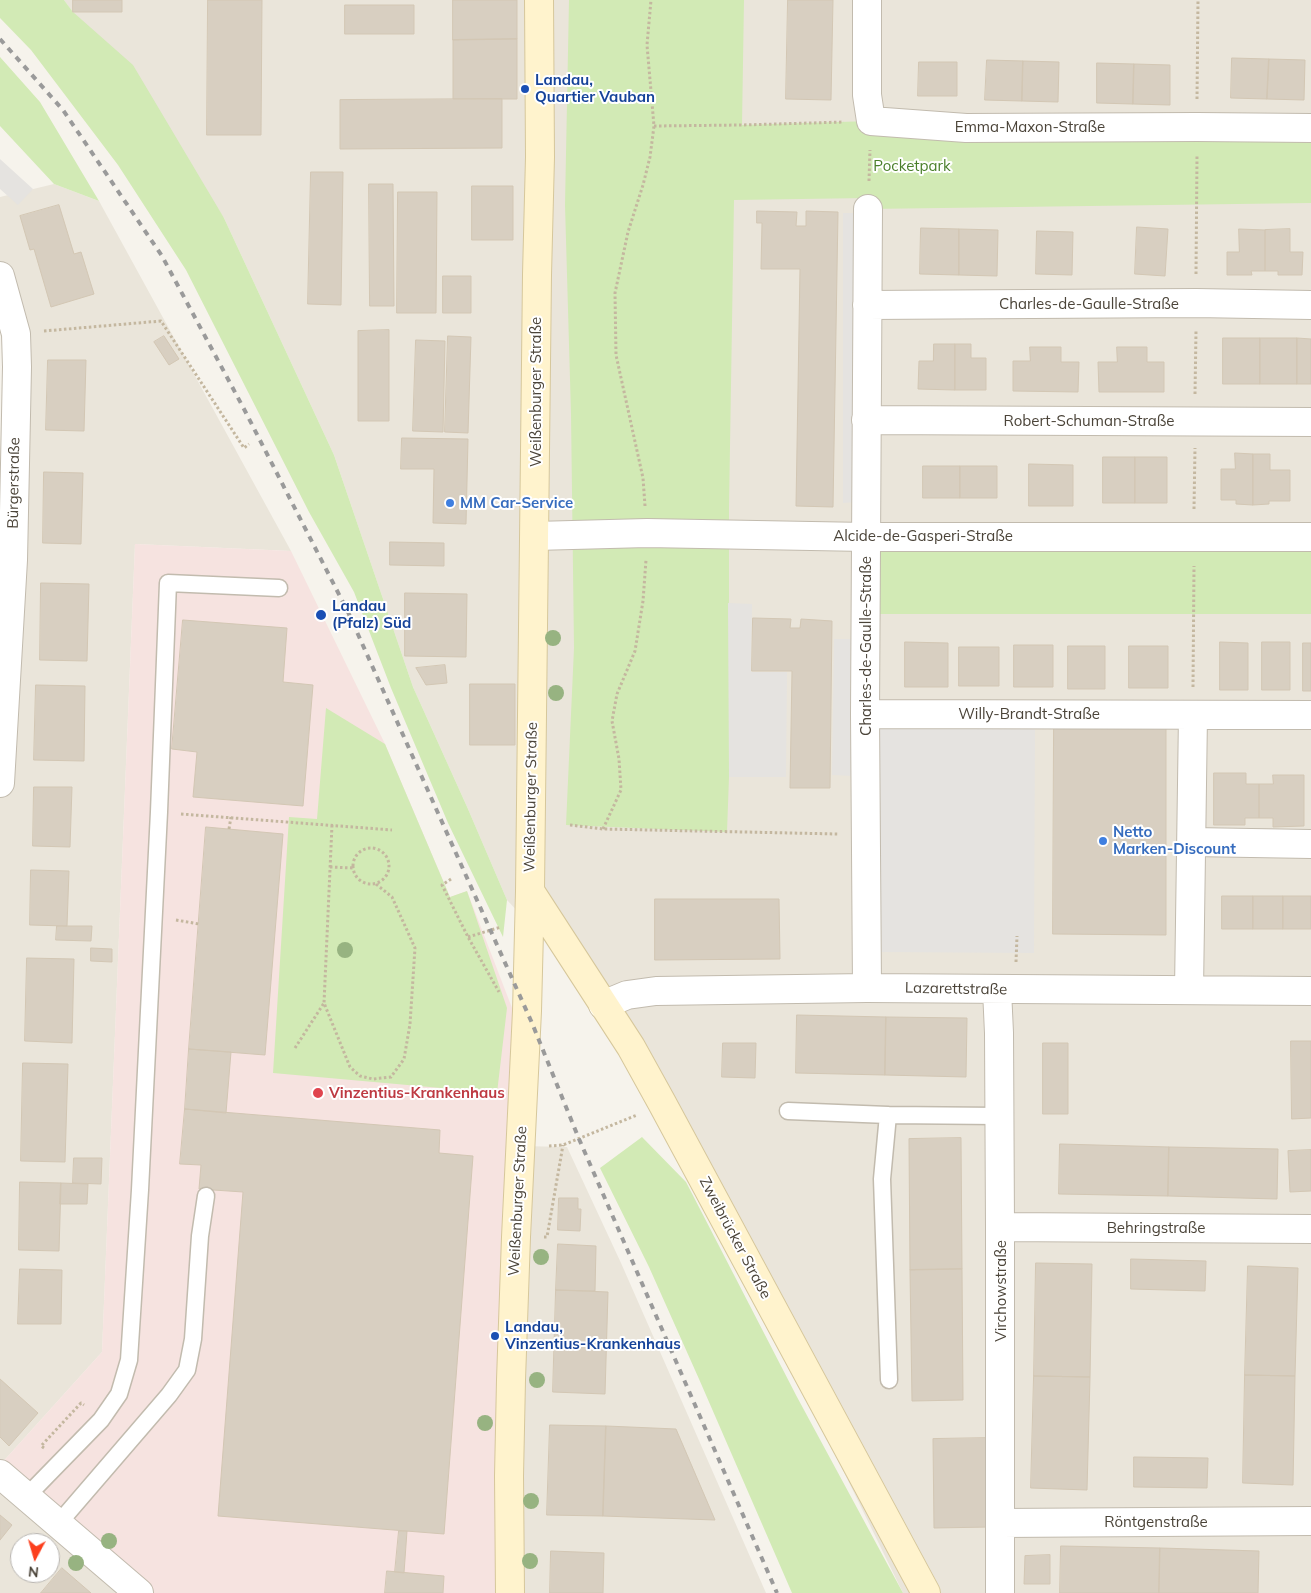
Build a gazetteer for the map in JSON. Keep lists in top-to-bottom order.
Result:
{
  "streets": {
    "street": [
      "Emma-Maxon-Straße",
      "Charles-de-Gaulle-Straße",
      "Weißenburger Straße",
      "Robert-Schuman-Straße",
      "Bürgerstraße",
      "Alcide-de-Gasperi-Straße",
      "Willy-Brandt-Straße",
      "Lazarettstraße",
      "Behringstraße",
      "Zweibrücker Straße",
      "Virchowstraße",
      "Röntgenstraße"
    ]
  },
  "crossings": [
    ["Charles-de-Gaulle-Straße", "Robert-Schuman-Straße"],
    ["Charles-de-Gaulle-Straße", "Alcide-de-Gasperi-Straße"],
    ["Charles-de-Gaulle-Straße", "Willy-Brandt-Straße"],
    ["Charles-de-Gaulle-Straße", "Lazarettstraße"],
    ["Weißenburger Straße", "Alcide-de-Gasperi-Straße"],
    ["Weißenburger Straße", "Zweibrücker Straße"],
    ["Lazarettstraße", "Zweibrücker Straße"],
    ["Lazarettstraße", "Virchowstraße"],
    ["Behringstraße", "Virchowstraße"],
    ["Virchowstraße", "Röntgenstraße"]
  ],
  "parks": ["Pocketpark"],
  "places": [
    "Landau, Quartier Vauban",
    "MM Car-Service",
    "Landau (Pfalz) Süd",
    "Netto Marken-Discount",
    "Vinzentius-Krankenhaus",
    "Landau, Vinzentius-Krankenhaus"
  ],
  "north": "bottom"
}
